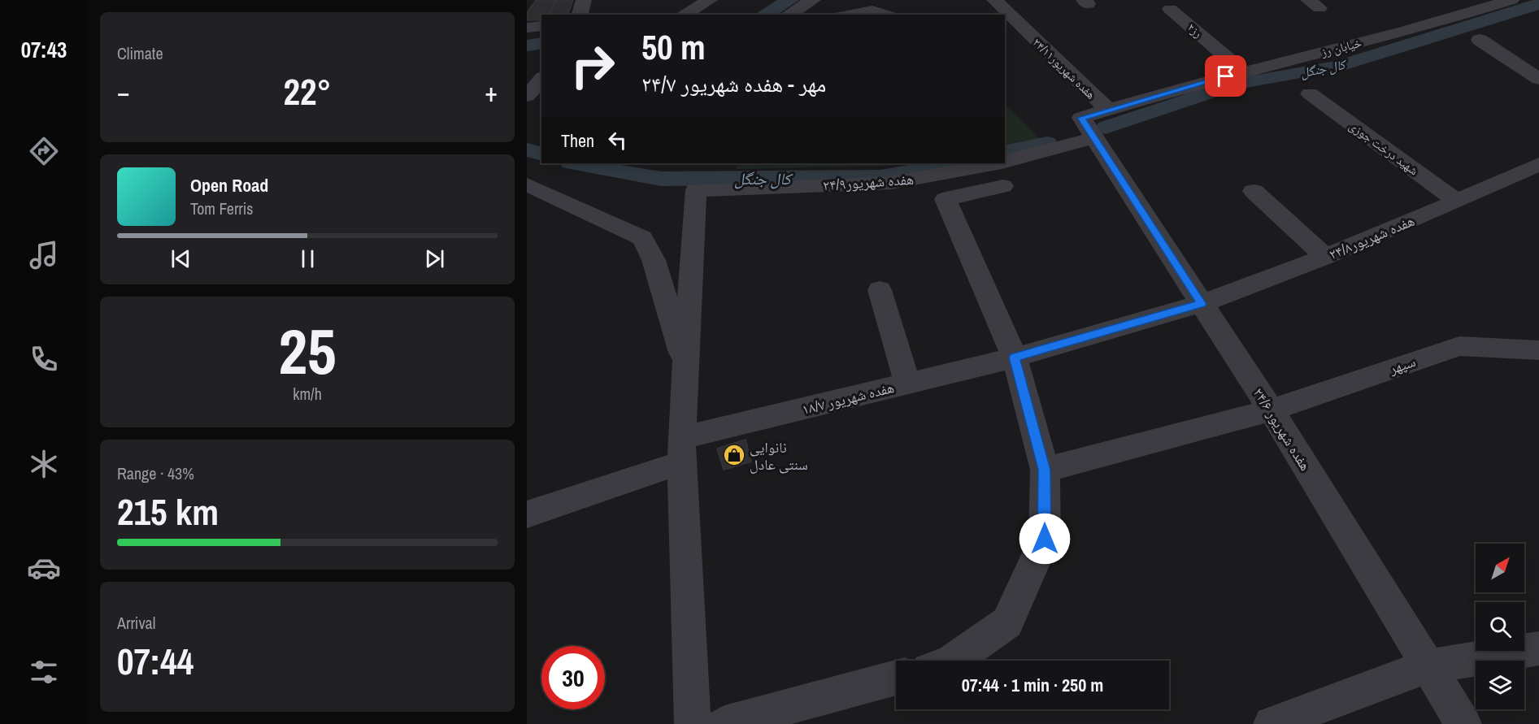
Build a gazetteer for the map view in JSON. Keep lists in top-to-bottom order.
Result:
{
  "streets": {
    "street": [
      "رز۲",
      "خیابان رز",
      "هفده شهریور۲۴/۱۱",
      "شهید درخت جوزی",
      "هفده شهریور۲۴/۹",
      "هفده شهریور۲۴/۸",
      "سپهر",
      "هفده شهریور ۱۸/۷",
      "هفده شهریور ۲۴/۶"
    ]
  },
  "crossings": [
    ["رز۲", "خیابان رز"],
    ["خیابان رز", "هفده شهریور۲۴/۱۱"],
    ["خیابان رز", "هفده شهریور۲۴/۹"],
    ["خیابان رز", "هفده شهریور ۲۴/۶"],
    ["شهید درخت جوزی", "هفده شهریور۲۴/۸"],
    ["هفده شهریور۲۴/۹", "هفده شهریور ۲۴/۶"],
    ["هفده شهریور۲۴/۸", "هفده شهریور ۱۸/۷"],
    ["هفده شهریور۲۴/۸", "هفده شهریور ۲۴/۶"],
    ["سپهر", "هفده شهریور ۲۴/۶"]
  ],
  "water": ["کال جنگل"],
  "places": {
    "shop": ["نانوایی سنتی عادل"]
  },
  "north": "top right",
  "page": {
    "tabs": "07:43",
    "tile": [
      "Climate",
      ["25", "km/h"],
      ["Range · 43%", "215 km"],
      ["Arrival", "07:44"]
    ],
    "turn": ["50 m", "مهر - هفده شهریور ۲۴/۷"],
    "heat": ["−", "22°", "+"],
    "then": "Then",
    "song": ["Open Road", "Tom Ferris"],
    "limit": "30",
    "trip": "07:44 · 1 min · 250 m"
  }
}
